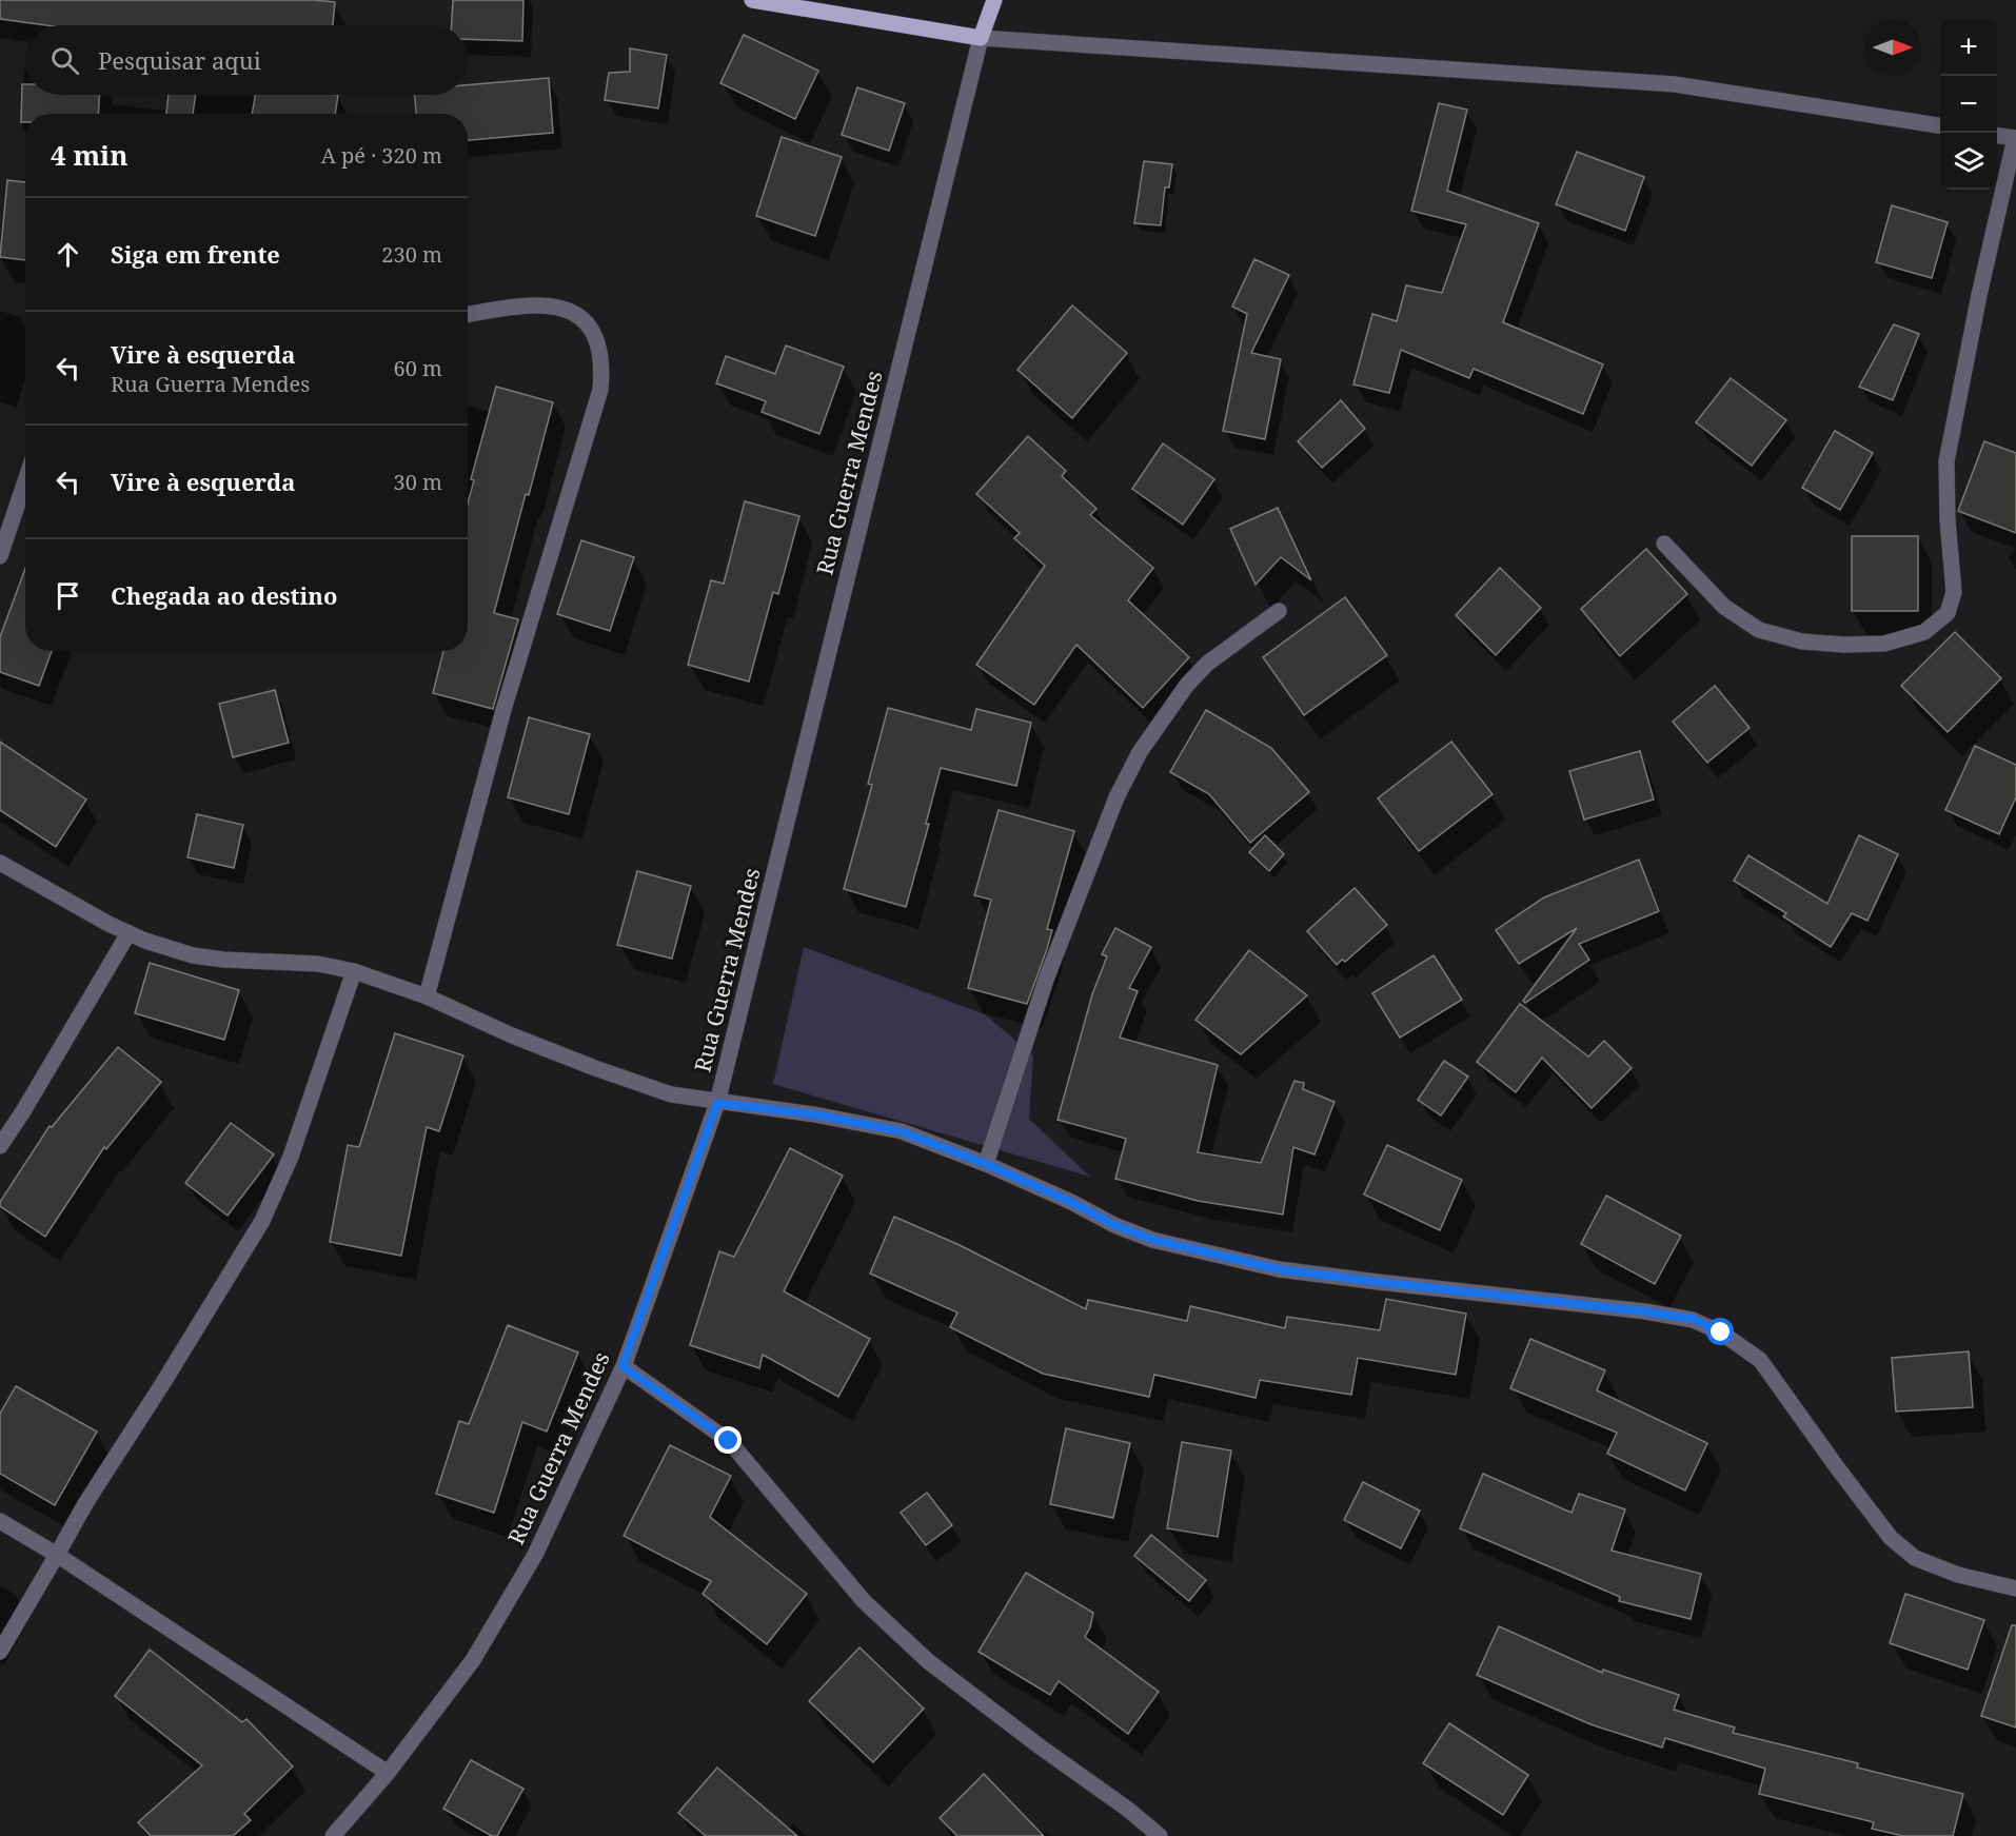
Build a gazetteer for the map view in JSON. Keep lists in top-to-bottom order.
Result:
{
  "streets": {
    "street": ["Rua Guerra Mendes"]
  },
  "north": "right",
  "page": {
    "map_buttons": ["+", "−"],
    "search": "Pesquisar aqui",
    "heading": ["4 min", "A pé · 320 m"],
    "list": [
      ["Siga em frente", "230 m"],
      ["Vire à esquerda", "Rua Guerra Mendes", "60 m"],
      ["Vire à esquerda", "30 m"],
      "Chegada ao destino"
    ]
  }
}
